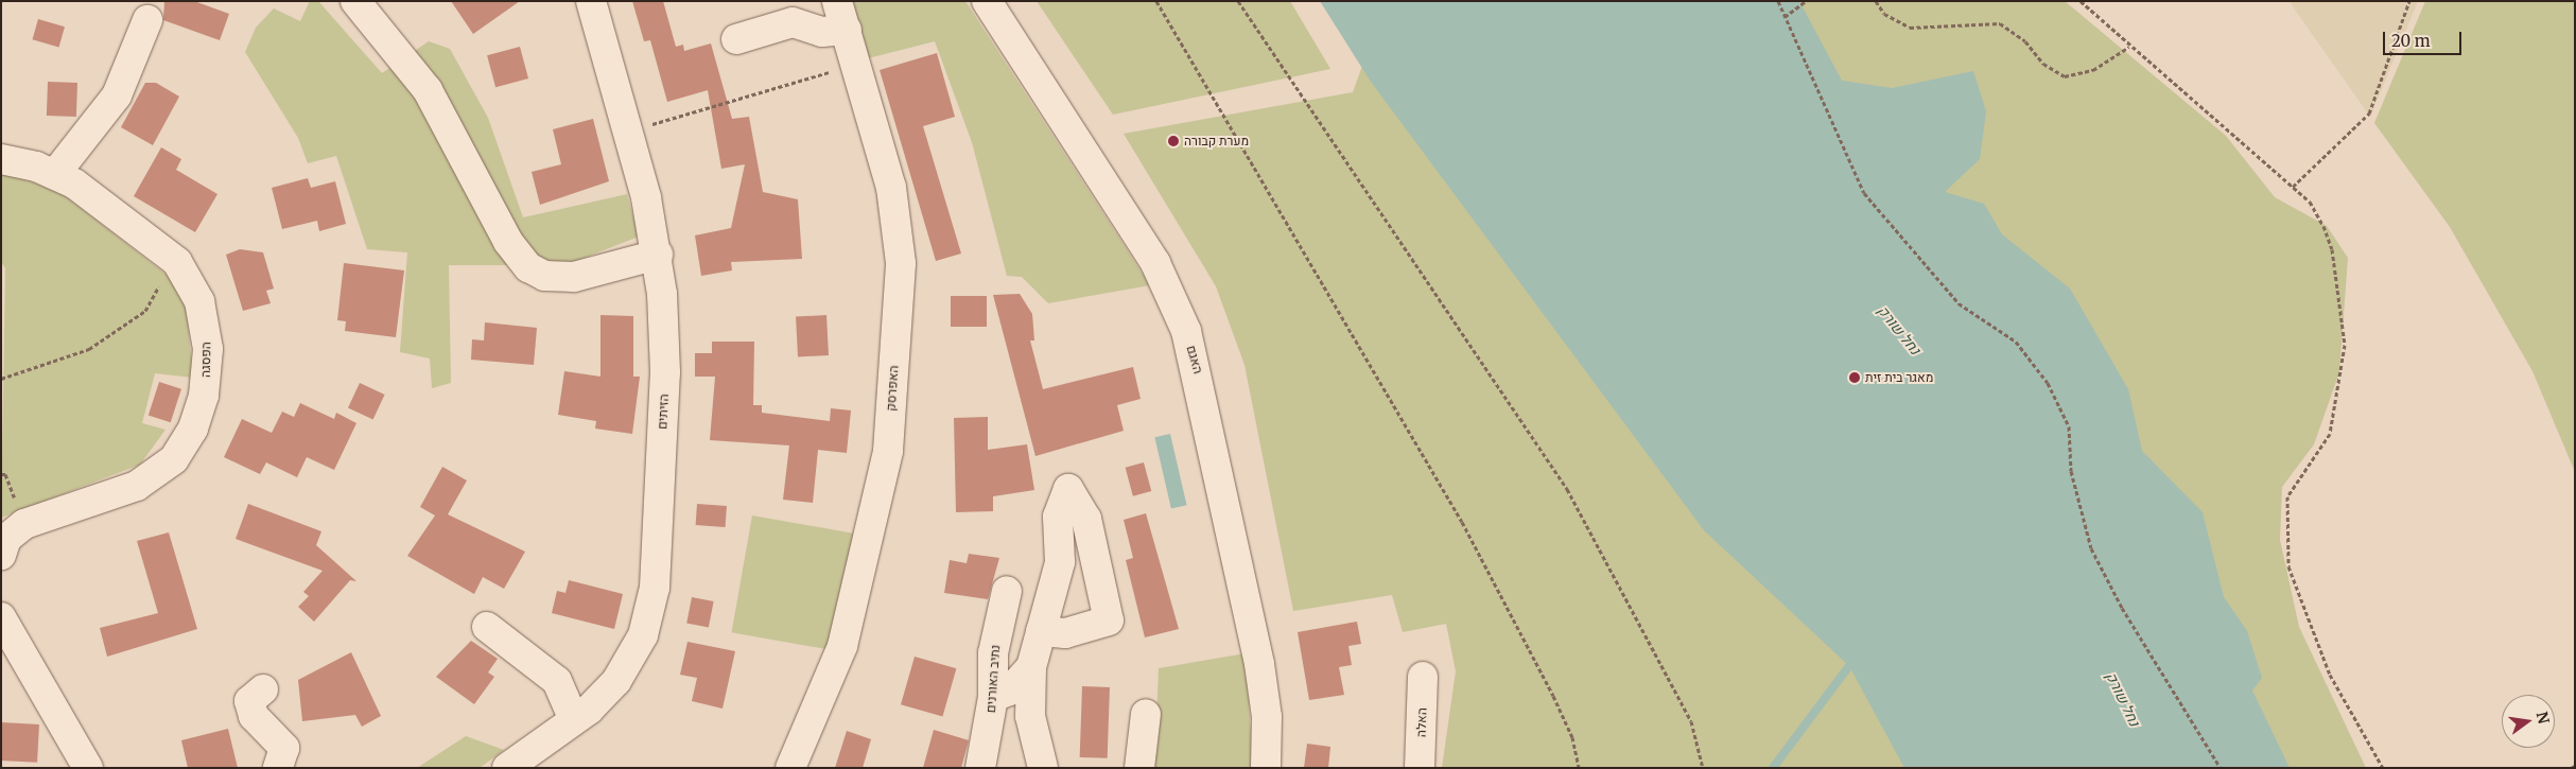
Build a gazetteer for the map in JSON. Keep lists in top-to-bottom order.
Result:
{
  "streets": {
    "street": [
      "הפסגה",
      "האגם",
      "האפרסק",
      "הזיתים",
      "נתיב האורנים",
      "האלה"
    ]
  },
  "water": ["נחל שורק"],
  "places": ["מערת קבורה", "מאגר בית זית"],
  "scale_bar": "20 m",
  "north": "right"
}
